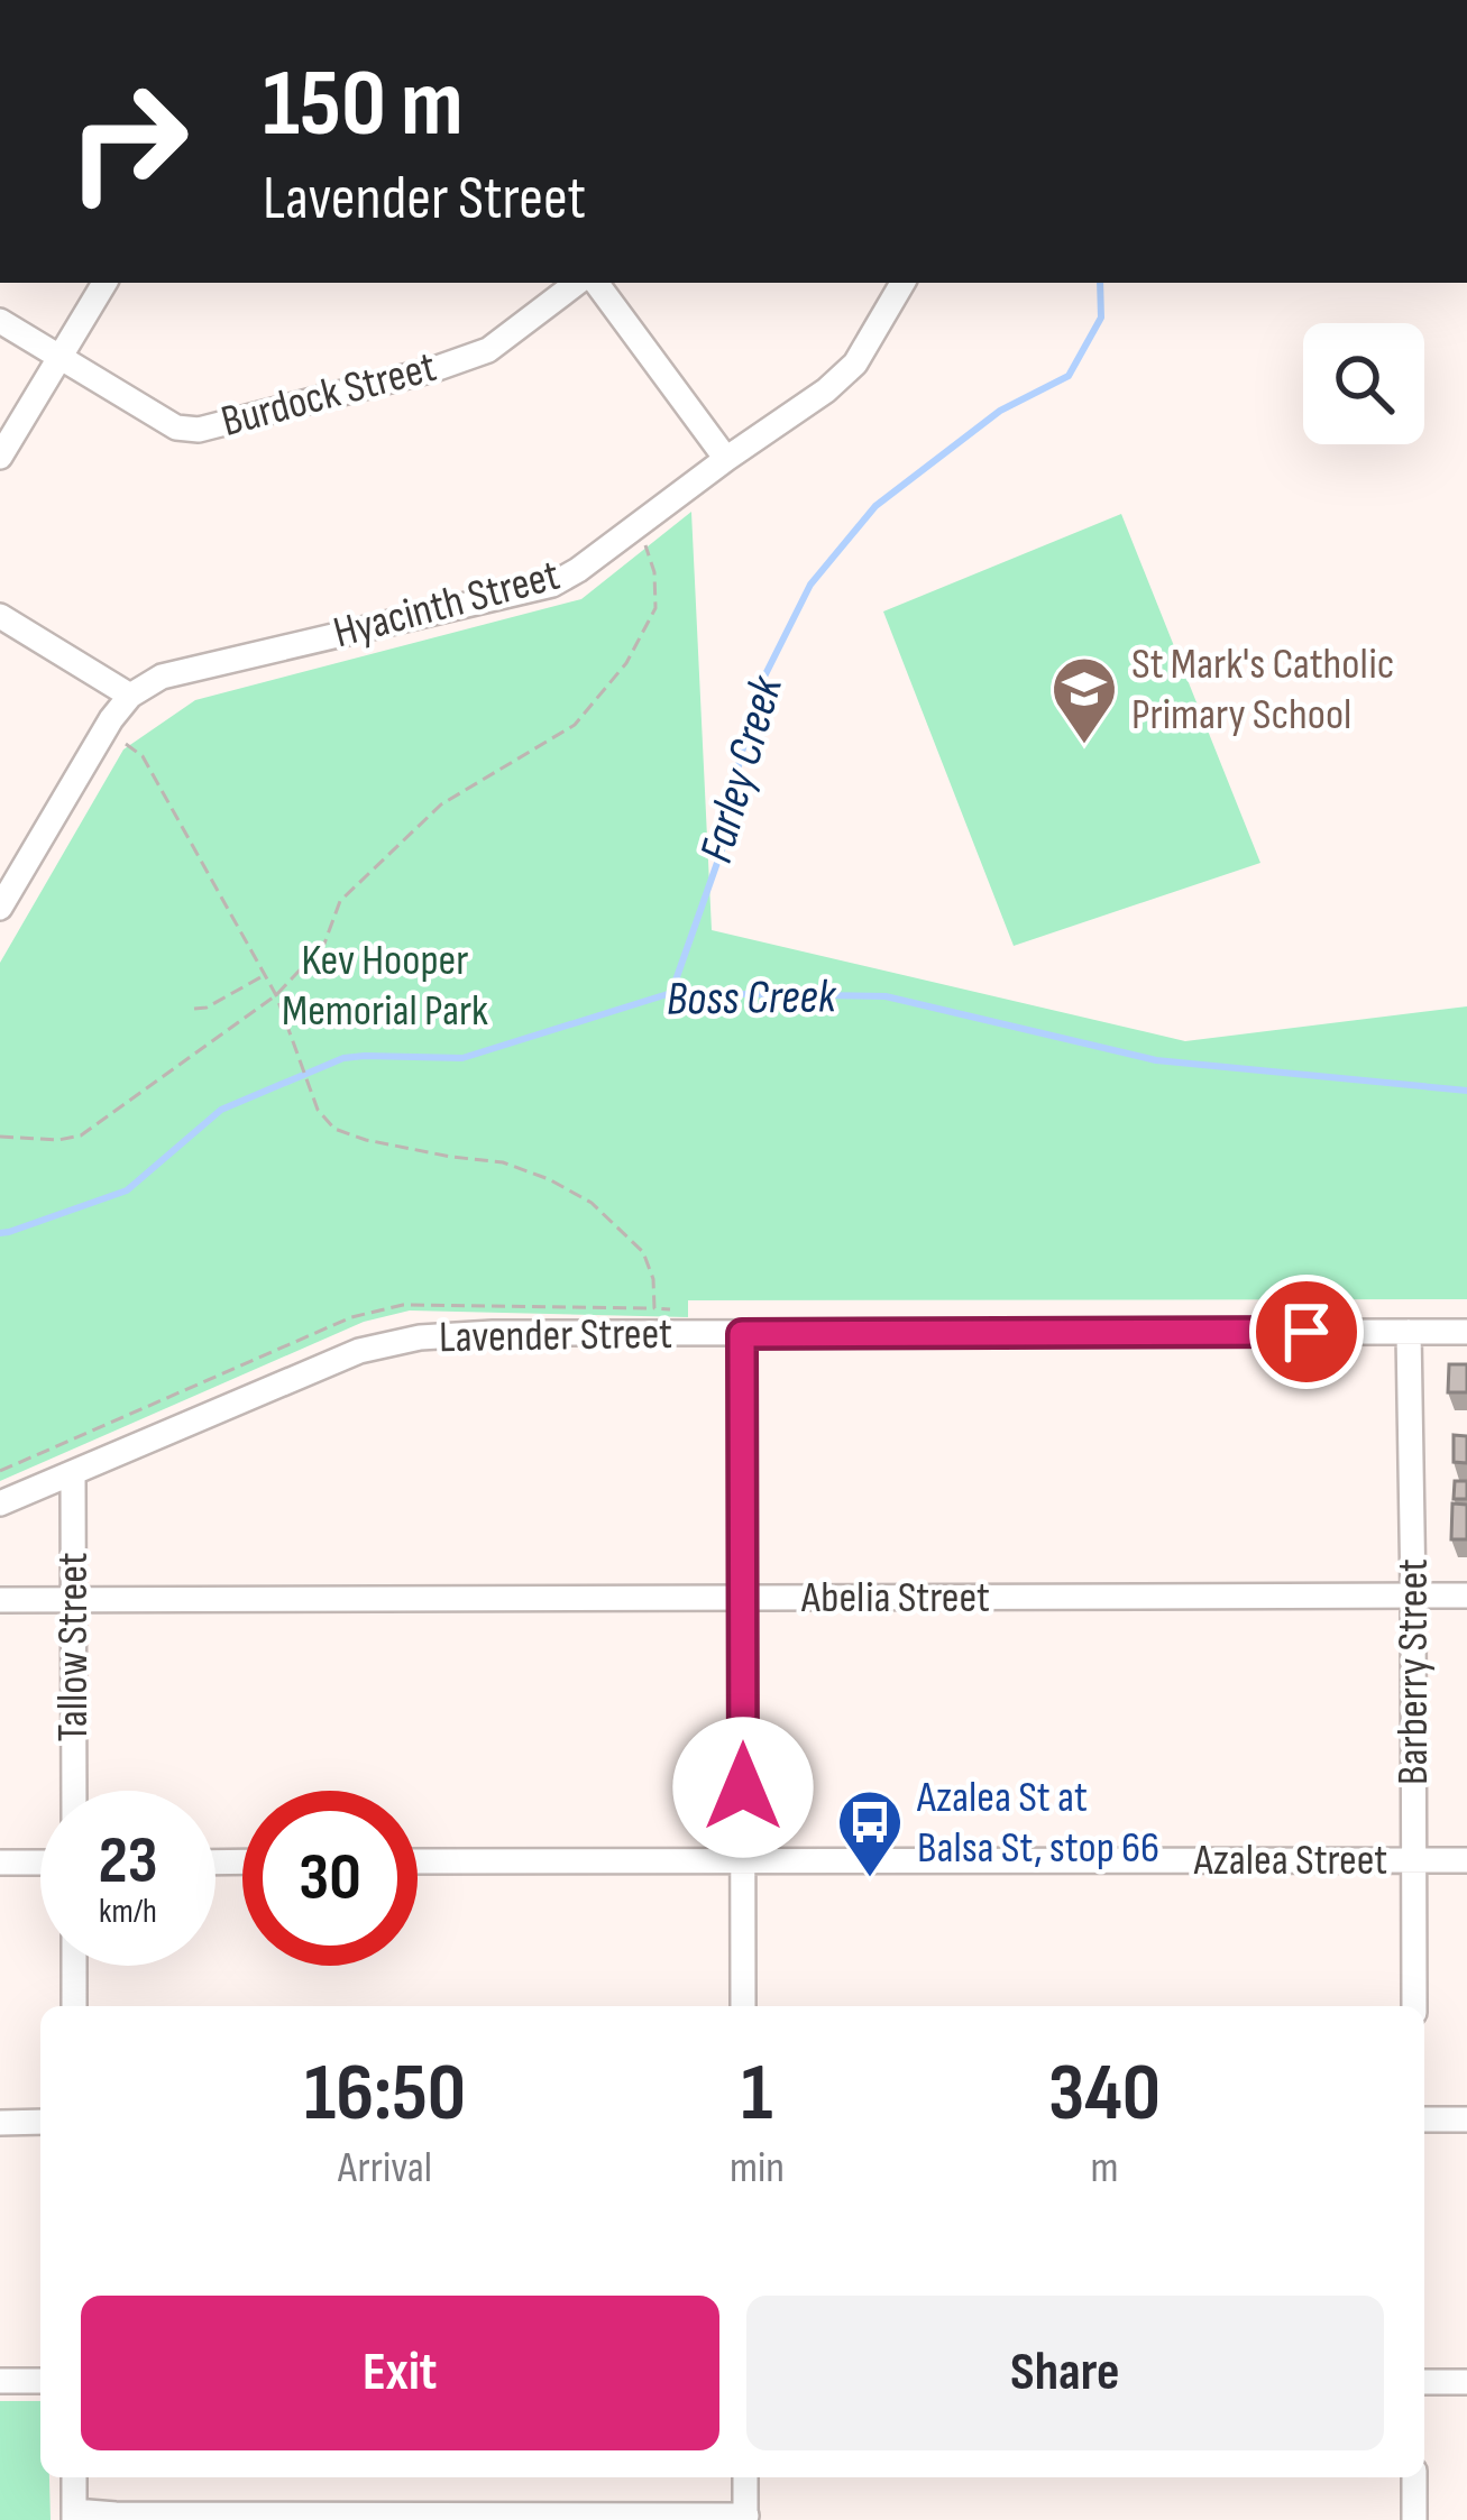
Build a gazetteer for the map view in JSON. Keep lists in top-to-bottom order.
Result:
{
  "streets": {
    "street": [
      "Burdock Street",
      "Hyacinth Street",
      "Lavender Street",
      "Abelia Street",
      "Tallow Street",
      "Barberry Street",
      "Azalea Street"
    ]
  },
  "crossings": [
    ["Lavender Street", "Tallow Street"],
    ["Lavender Street", "Barberry Street"],
    ["Abelia Street", "Tallow Street"],
    ["Abelia Street", "Barberry Street"],
    ["Barberry Street", "Azalea Street"]
  ],
  "water": ["Farley Creek", "Boss Creek"],
  "parks": ["Kev Hooper Memorial Park"],
  "places": {
    "school or university": ["St Mark's Catholic Primary School"],
    "bus stop": ["Azalea St at Balsa St, stop 66"]
  },
  "page": {
    "turn": ["150 m", "Lavender Street"],
    "speed": "23 km/h",
    "limit": "30",
    "eta": [
      "16:50",
      "Arrival",
      "1",
      "min",
      "340",
      "m"
    ],
    "buttons": ["Exit", "Share"]
  }
}
